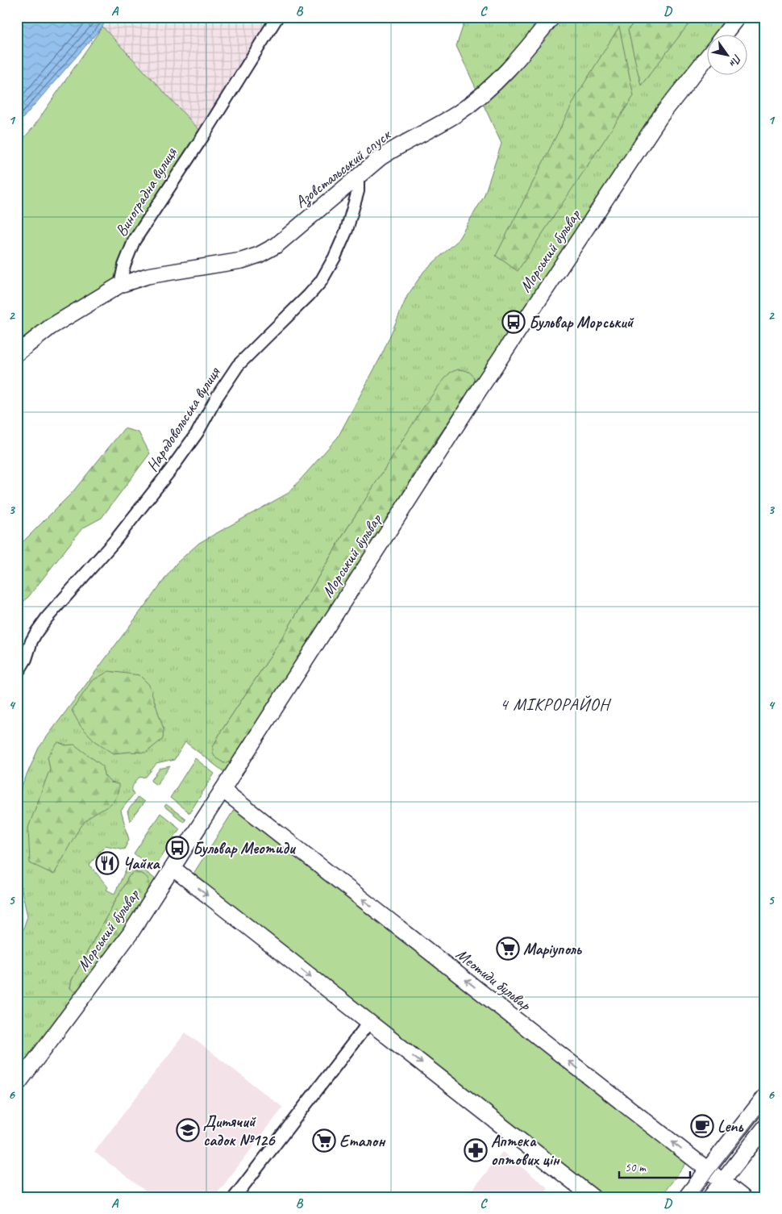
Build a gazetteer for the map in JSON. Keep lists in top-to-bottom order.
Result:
{
  "streets": {
    "street": [
      "Азовстальський спуск",
      "Виноградна вулиця",
      "Морський бульвар",
      "Народовольська вулиця",
      "Меотиди бульвар"
    ]
  },
  "crossings": [
    ["Азовстальський спуск", "Виноградна вулиця"],
    ["Азовстальський спуск", "Народовольська вулиця"],
    ["Морський бульвар", "Меотиди бульвар"]
  ],
  "districts": ["4 МІКРОРАЙОН"],
  "places": {
    "bus stop": ["Бульвар Морський", "Бульвар Меотиди"],
    "restaurant": ["Чайка"],
    "supermarket": ["Маріуполь", "Еталон"],
    "cafe": ["Lenь"],
    "school or university": ["Дитячий садок №126"],
    "pharmacy": ["Аптека оптових цін"]
  },
  "scale_bar": "50 m",
  "north": "bottom right",
  "grid": {
    "columns": [
      "A",
      "B",
      "C",
      "D"
    ],
    "rows": [
      "1",
      "2",
      "3",
      "4",
      "5",
      "6"
    ]
  }
}
